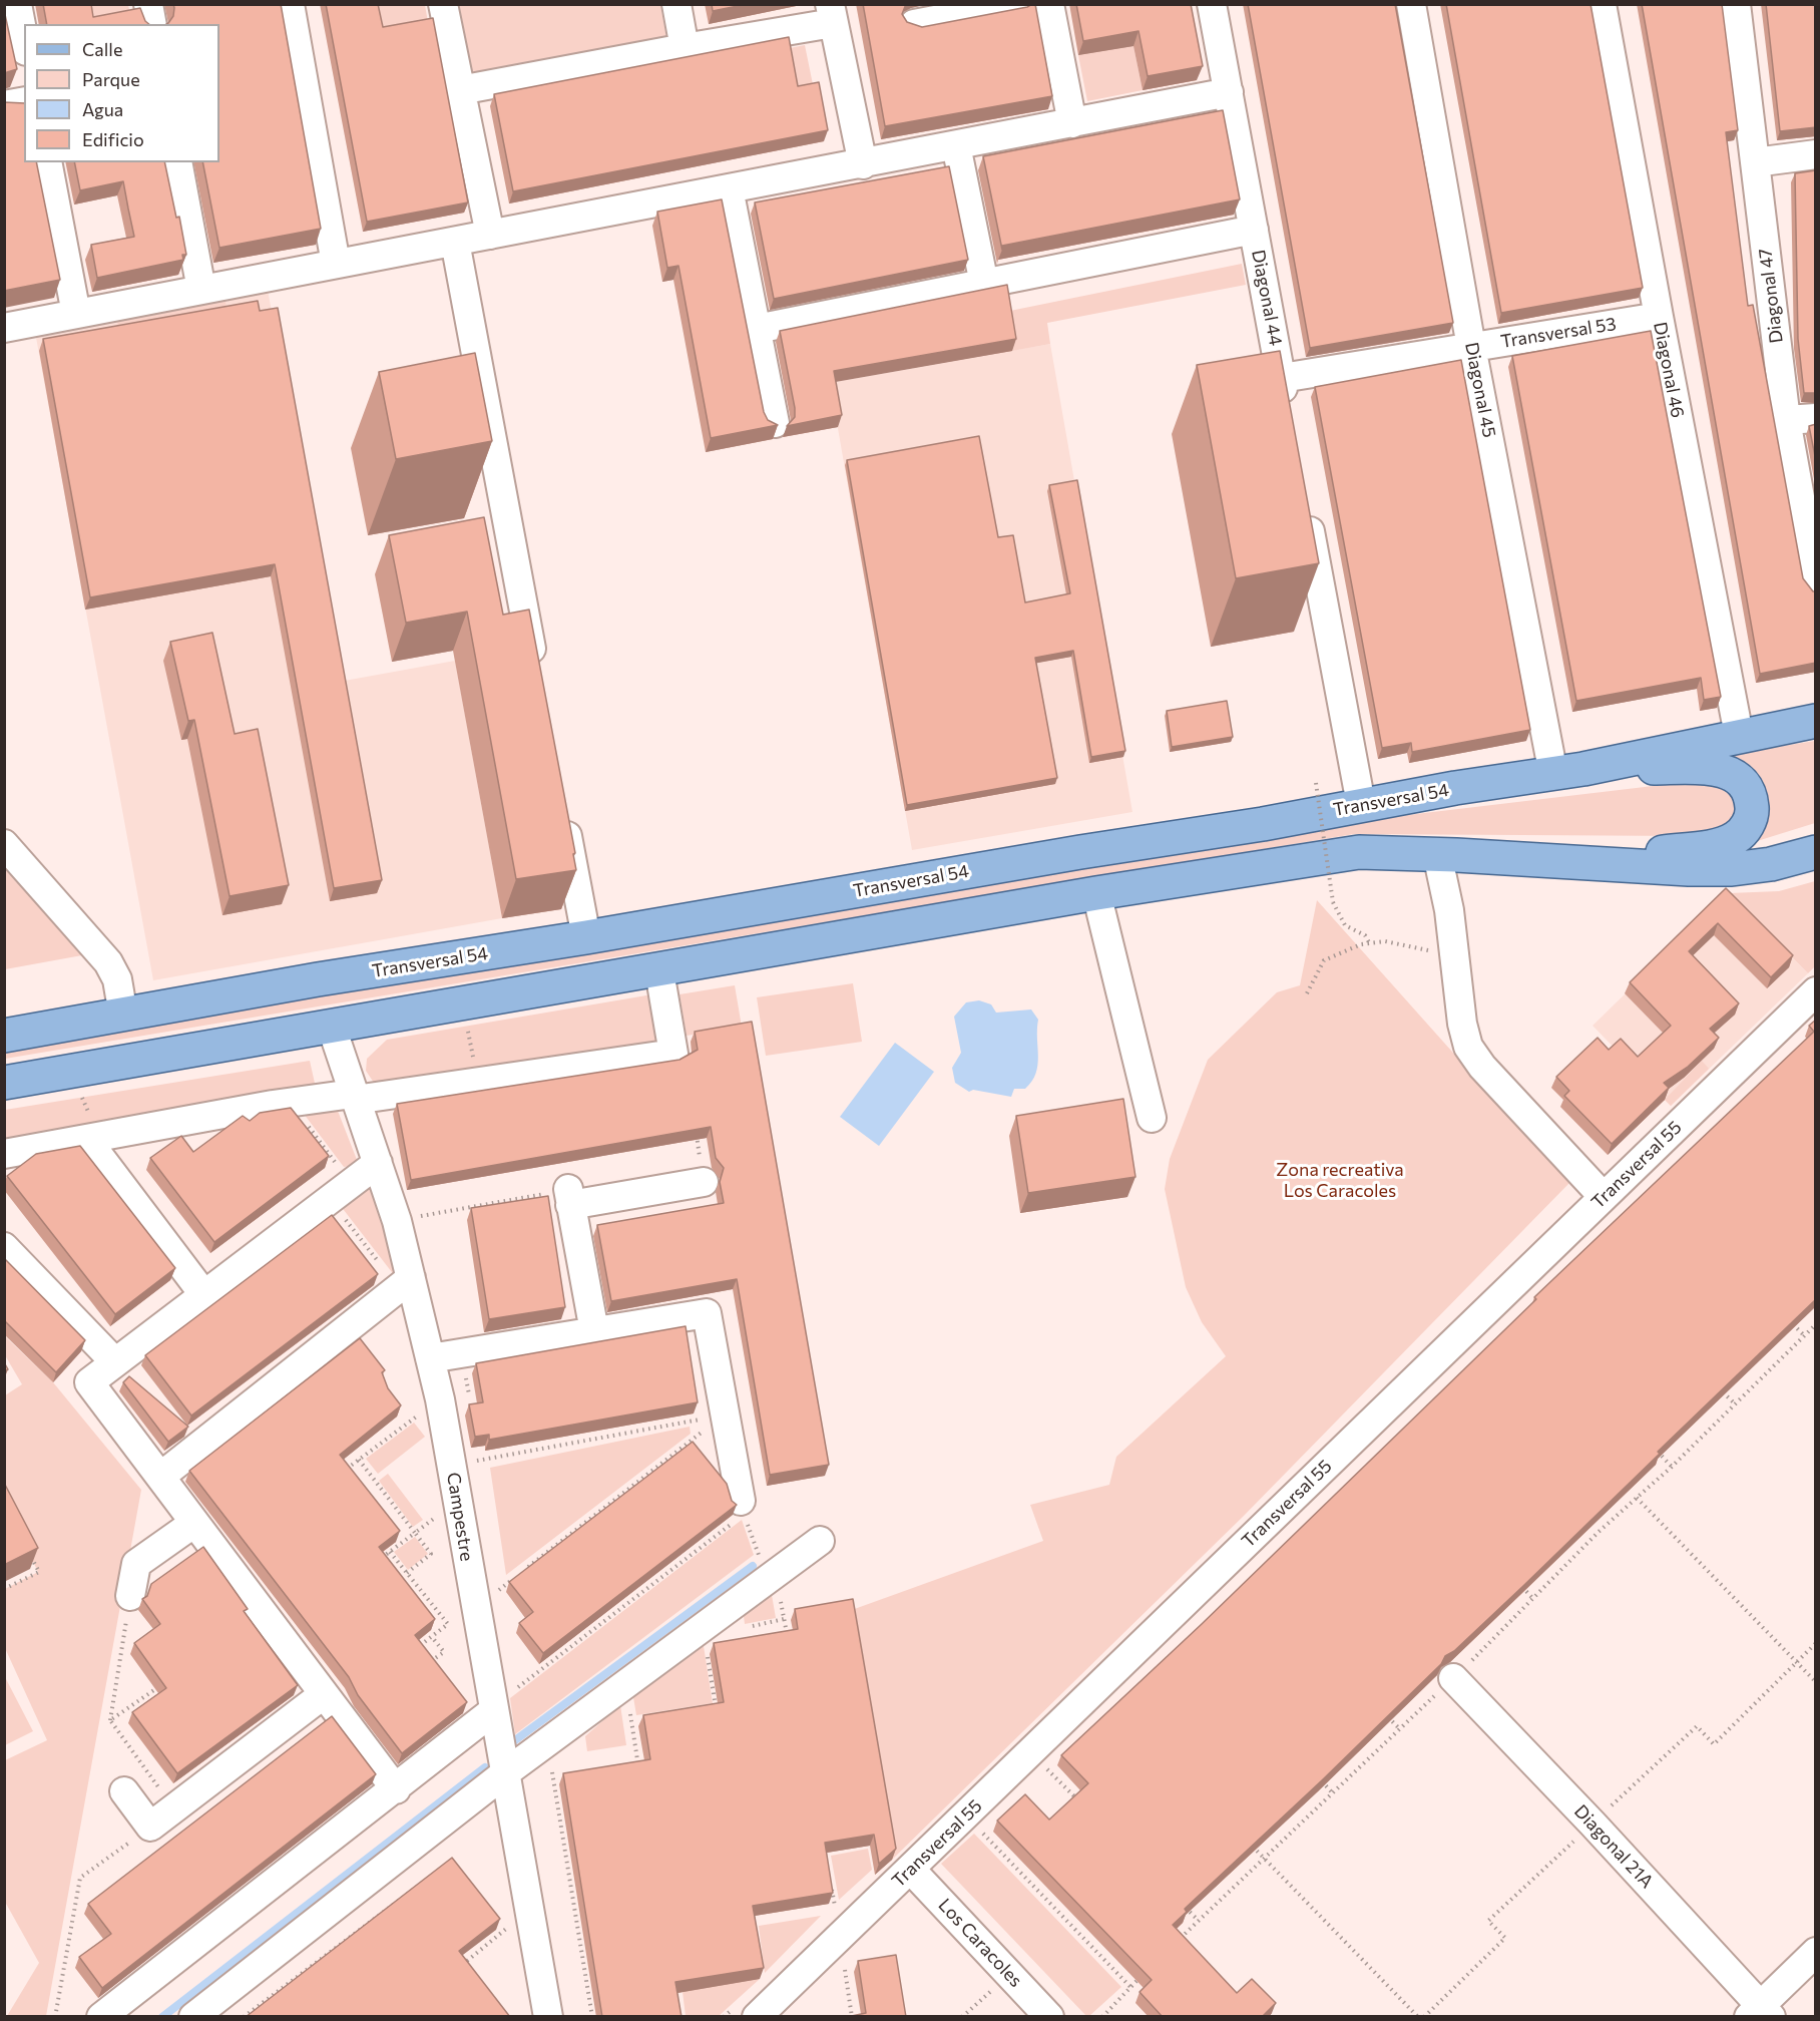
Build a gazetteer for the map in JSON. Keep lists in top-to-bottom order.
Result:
{
  "streets": {
    "main road": ["Transversal 54"],
    "street": [
      "Diagonal 47",
      "Diagonal 44",
      "Transversal 53",
      "Diagonal 46",
      "Diagonal 45",
      "Transversal 55",
      "Campestre",
      "Diagonal 21A",
      "Los Caracoles"
    ]
  },
  "crossings": [
    ["Diagonal 44", "Transversal 53"],
    ["Transversal 53", "Diagonal 46"],
    ["Transversal 53", "Diagonal 45"],
    ["Diagonal 46", "Transversal 54"],
    ["Diagonal 45", "Transversal 54"],
    ["Transversal 55", "Los Caracoles"]
  ],
  "parks": ["Zona recreativa Los Caracoles"],
  "legend": [
    "Calle",
    "Parque",
    "Agua",
    "Edificio"
  ]
}
